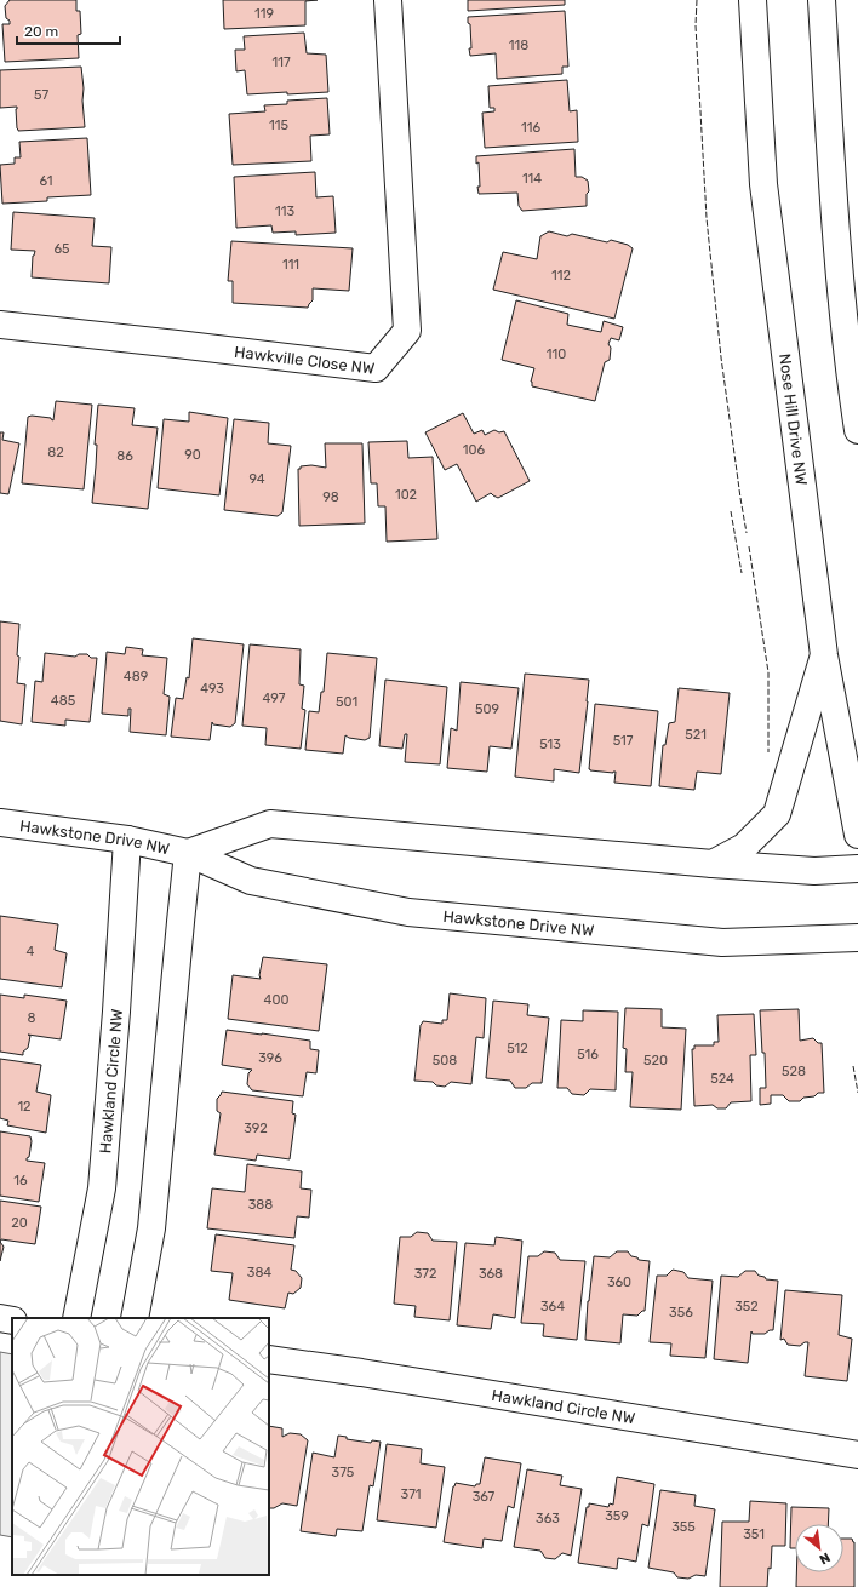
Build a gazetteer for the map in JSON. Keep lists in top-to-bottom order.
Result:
{
  "streets": {
    "street": [
      "Hawkville Close NW",
      "Nose Hill Drive NW",
      "Hawkstone Drive NW",
      "Hawkland Circle NW"
    ]
  },
  "crossings": [
    ["Hawkstone Drive NW", "Hawkland Circle NW"]
  ],
  "house_numbers": [
    "119",
    "118",
    "117",
    "57",
    "115",
    "116",
    "114",
    "61",
    "113",
    "65",
    "111",
    "112",
    "110",
    "106",
    "82",
    "90",
    "86",
    "94",
    "102",
    "98",
    "489",
    "493",
    "497",
    "485",
    "501",
    "509",
    "521",
    "517",
    "513",
    "4",
    "400",
    "8",
    "512",
    "516",
    "396",
    "508",
    "520",
    "528",
    "524",
    "12",
    "392",
    "16",
    "388",
    "20",
    "384",
    "372",
    "368",
    "360",
    "364",
    "352",
    "356",
    "375",
    "371",
    "367",
    "359",
    "363",
    "355",
    "351"
  ],
  "scale_bar": "20 m",
  "north": "bottom right"
}
